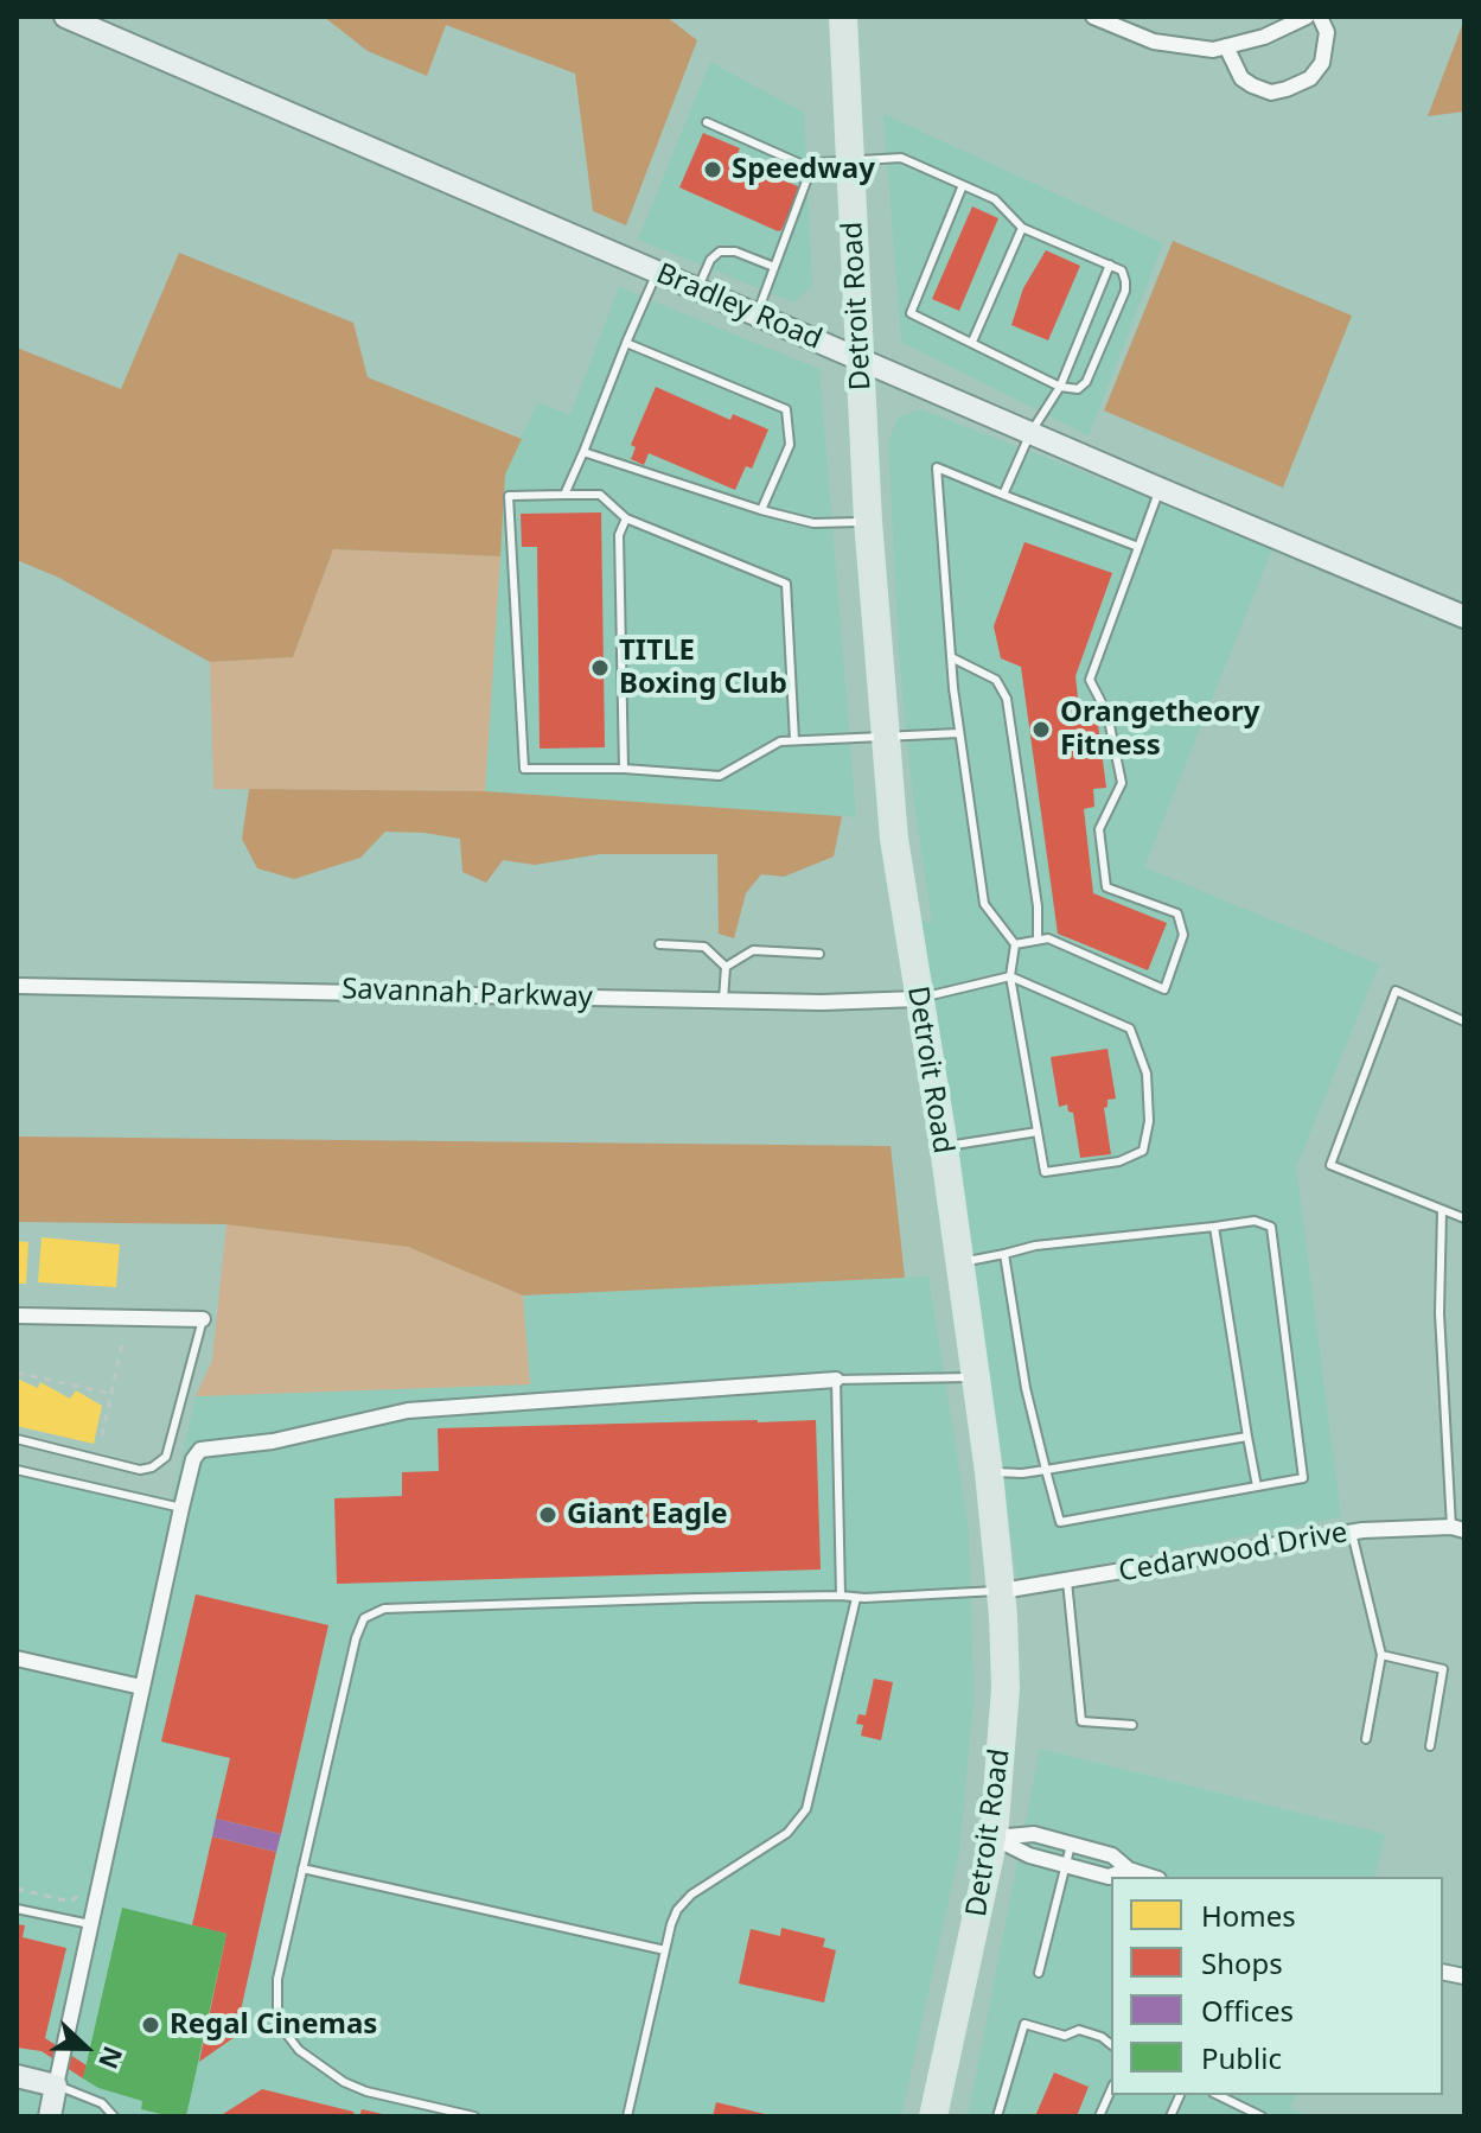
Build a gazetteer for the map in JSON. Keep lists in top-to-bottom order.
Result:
{
  "streets": {
    "main road": ["Detroit Road"],
    "street": ["Bradley Road", "Savannah Parkway", "Cedarwood Drive"]
  },
  "crossings": [
    ["Detroit Road", "Bradley Road"],
    ["Detroit Road", "Savannah Parkway"],
    ["Detroit Road", "Cedarwood Drive"]
  ],
  "places": [
    "Speedway",
    "TITLE Boxing Club",
    "Orangetheory Fitness",
    "Giant Eagle",
    "Regal Cinemas"
  ],
  "legend": [
    "Homes",
    "Shops",
    "Offices",
    "Public"
  ],
  "north": "right"
}
